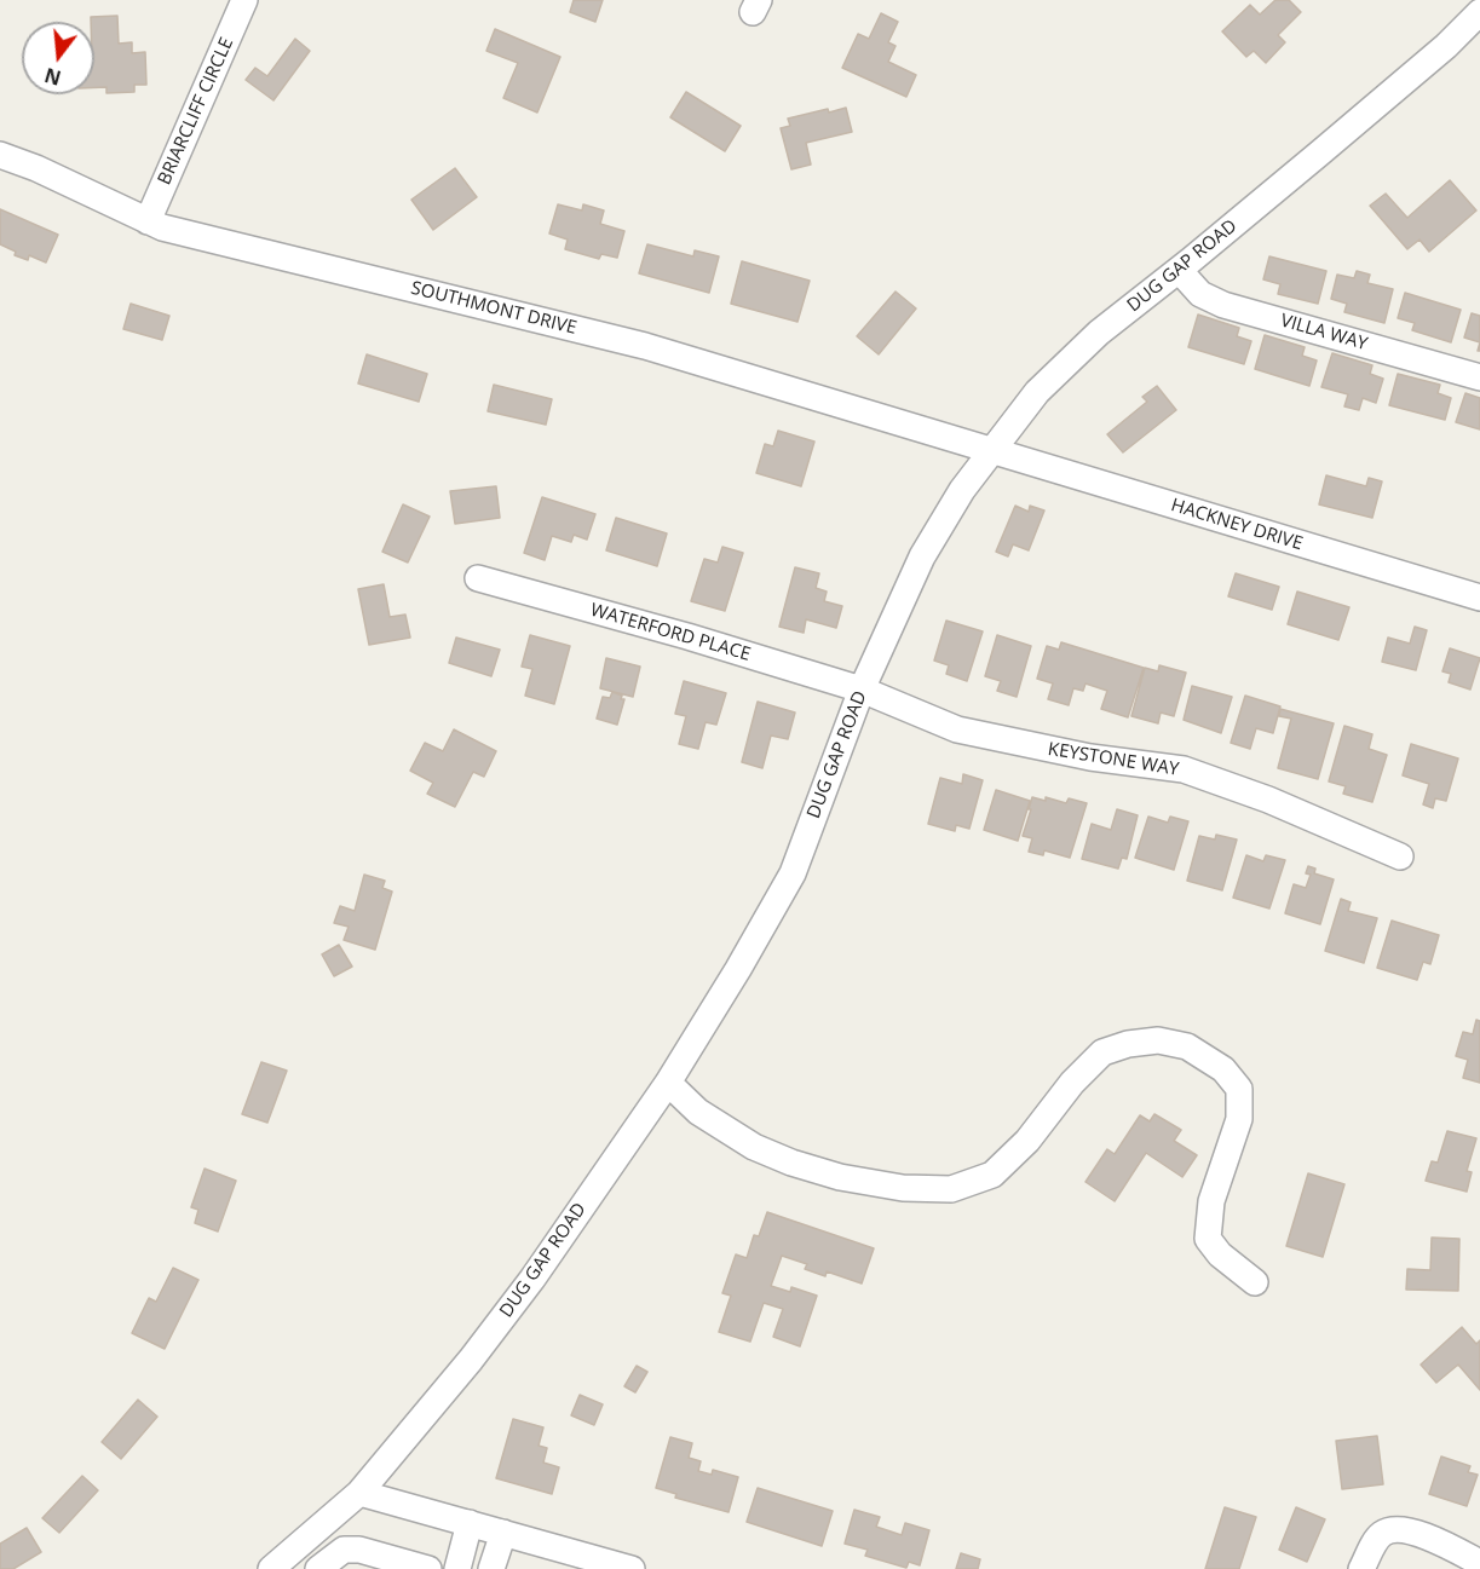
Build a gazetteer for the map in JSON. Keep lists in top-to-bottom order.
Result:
{
  "streets": {
    "street": [
      "BRIARCLIFF CIRCLE",
      "DUG GAP ROAD",
      "SOUTHMONT DRIVE",
      "VILLA WAY",
      "HACKNEY DRIVE",
      "WATERFORD PLACE",
      "KEYSTONE WAY"
    ]
  },
  "crossings": [
    ["BRIARCLIFF CIRCLE", "SOUTHMONT DRIVE"],
    ["DUG GAP ROAD", "SOUTHMONT DRIVE"],
    ["DUG GAP ROAD", "VILLA WAY"],
    ["DUG GAP ROAD", "HACKNEY DRIVE"],
    ["DUG GAP ROAD", "WATERFORD PLACE"],
    ["DUG GAP ROAD", "KEYSTONE WAY"],
    ["SOUTHMONT DRIVE", "HACKNEY DRIVE"],
    ["WATERFORD PLACE", "KEYSTONE WAY"]
  ],
  "north": "bottom"
}
